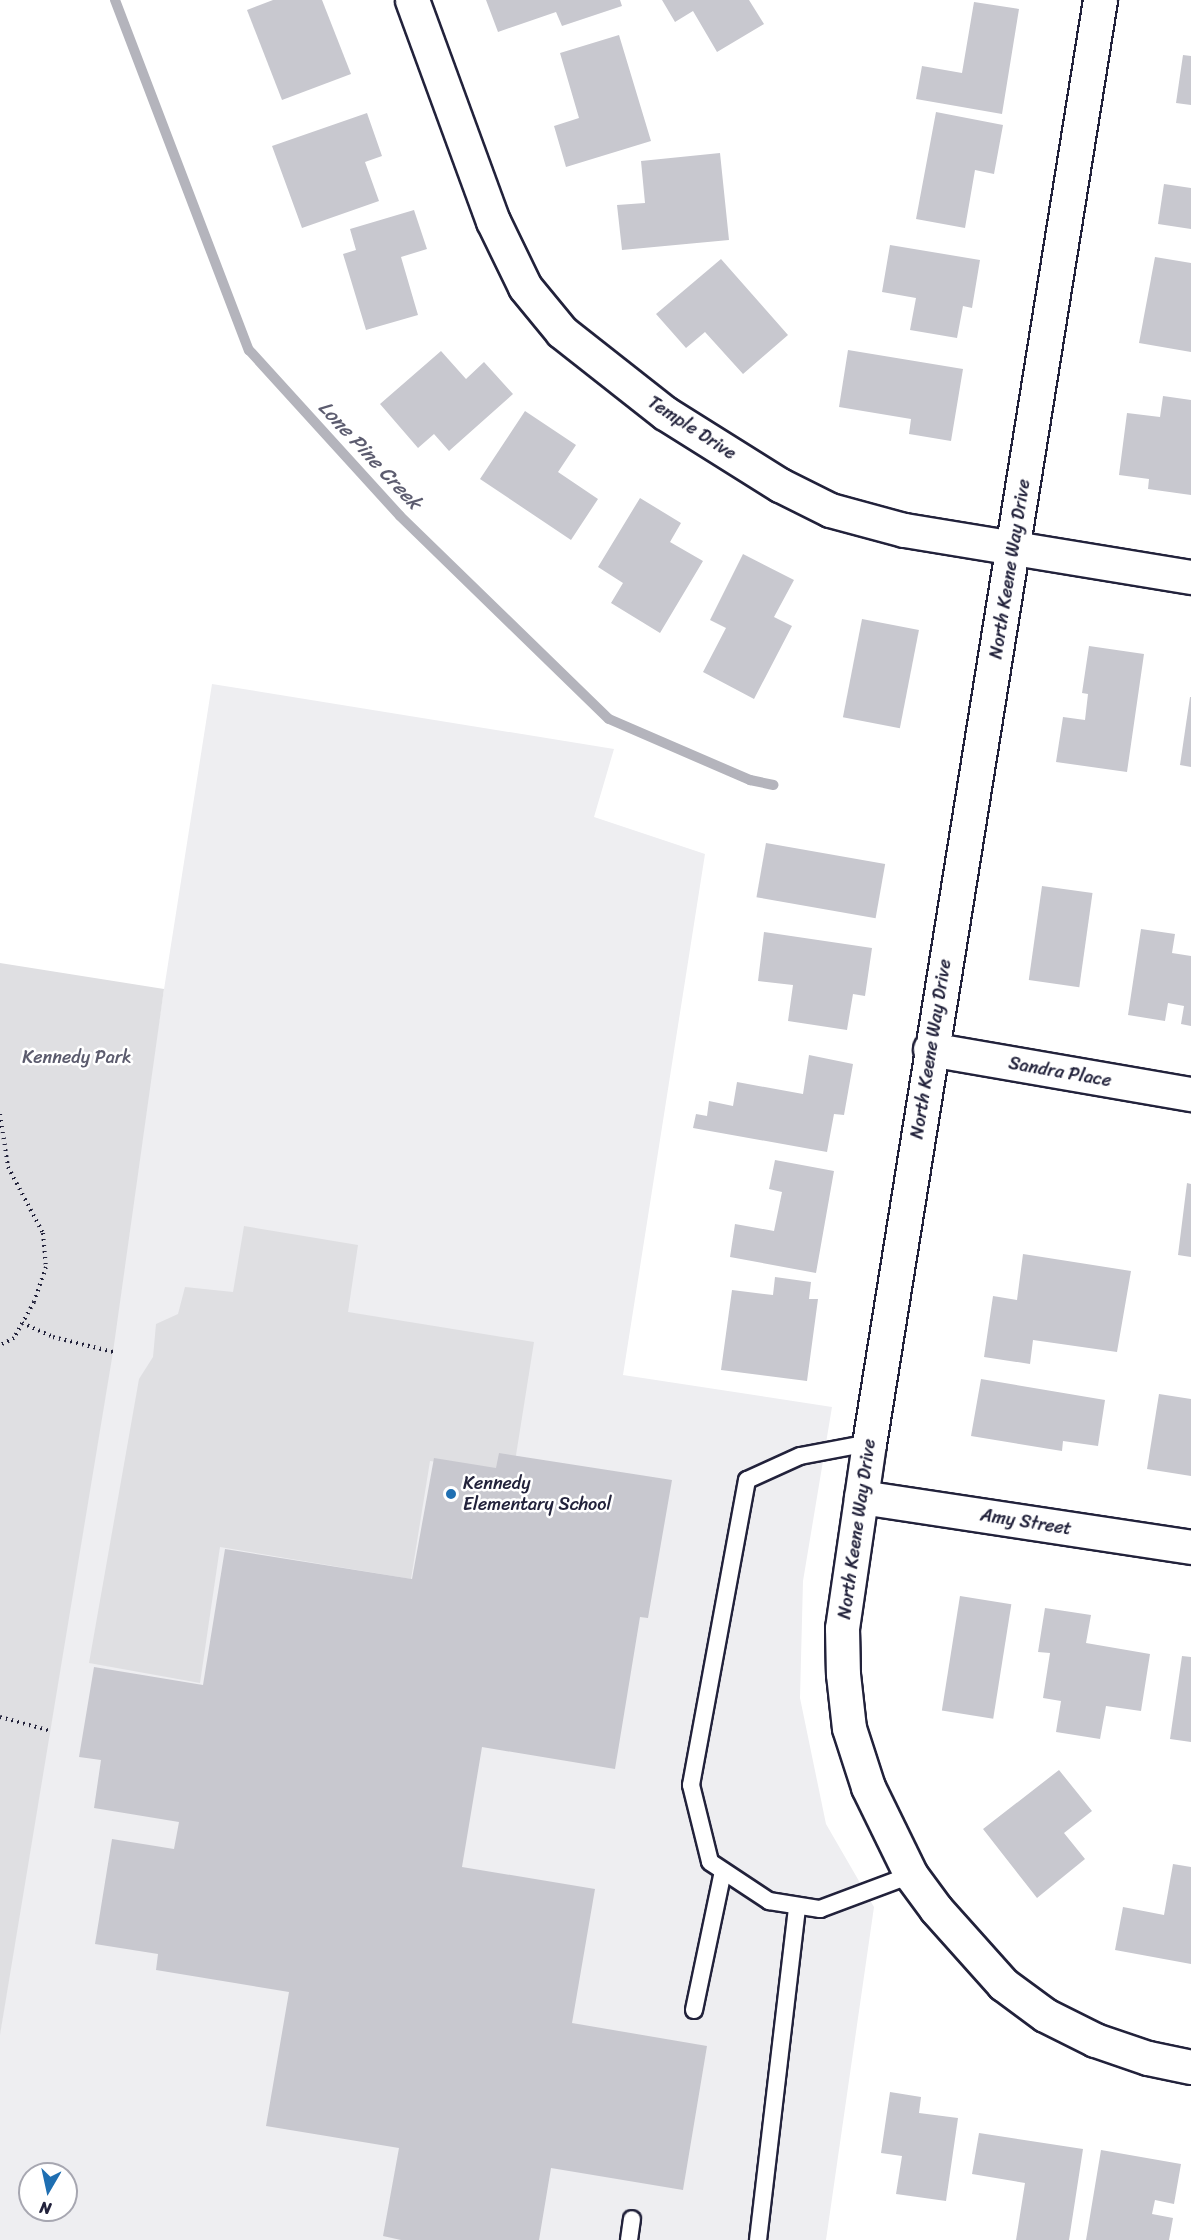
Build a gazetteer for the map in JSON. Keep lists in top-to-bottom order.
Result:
{
  "streets": {
    "street": [
      "Temple Drive",
      "North Keene Way Drive",
      "Sandra Place",
      "Amy Street"
    ]
  },
  "crossings": [
    ["Temple Drive", "North Keene Way Drive"],
    ["North Keene Way Drive", "Sandra Place"],
    ["North Keene Way Drive", "Amy Street"]
  ],
  "water": ["Lone Pine Creek"],
  "parks": ["Kennedy Park"],
  "places": ["Kennedy Elementary School"],
  "north": "bottom"
}
